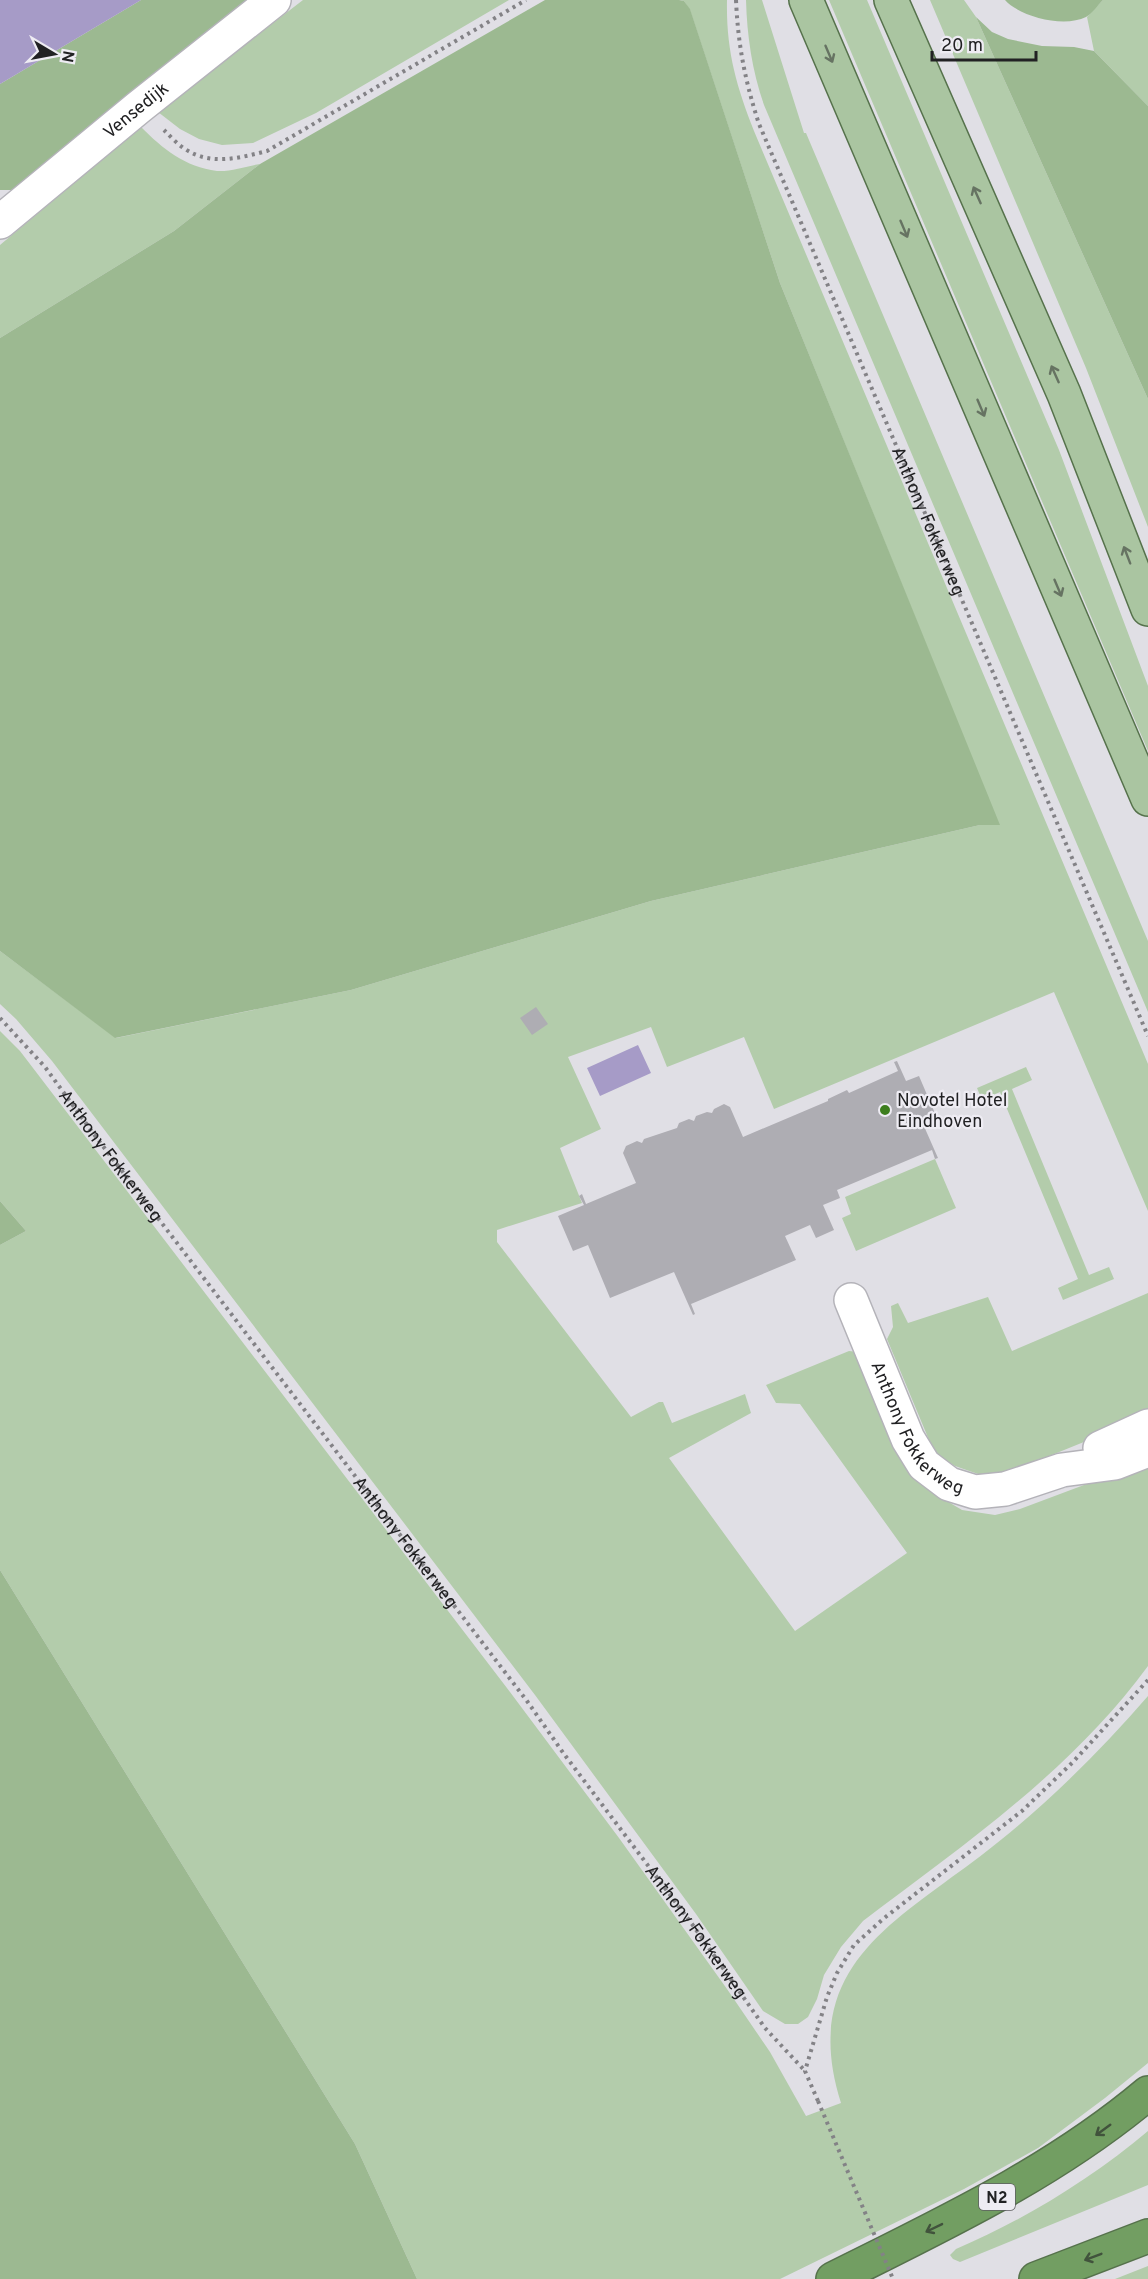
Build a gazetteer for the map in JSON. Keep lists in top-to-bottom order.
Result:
{
  "streets": {
    "highway": ["N2"],
    "street": ["Vensedijk", "Anthony Fokkerweg"]
  },
  "places": ["Novotel Hotel Eindhoven"],
  "scale_bar": "20 m",
  "north": "right"
}
